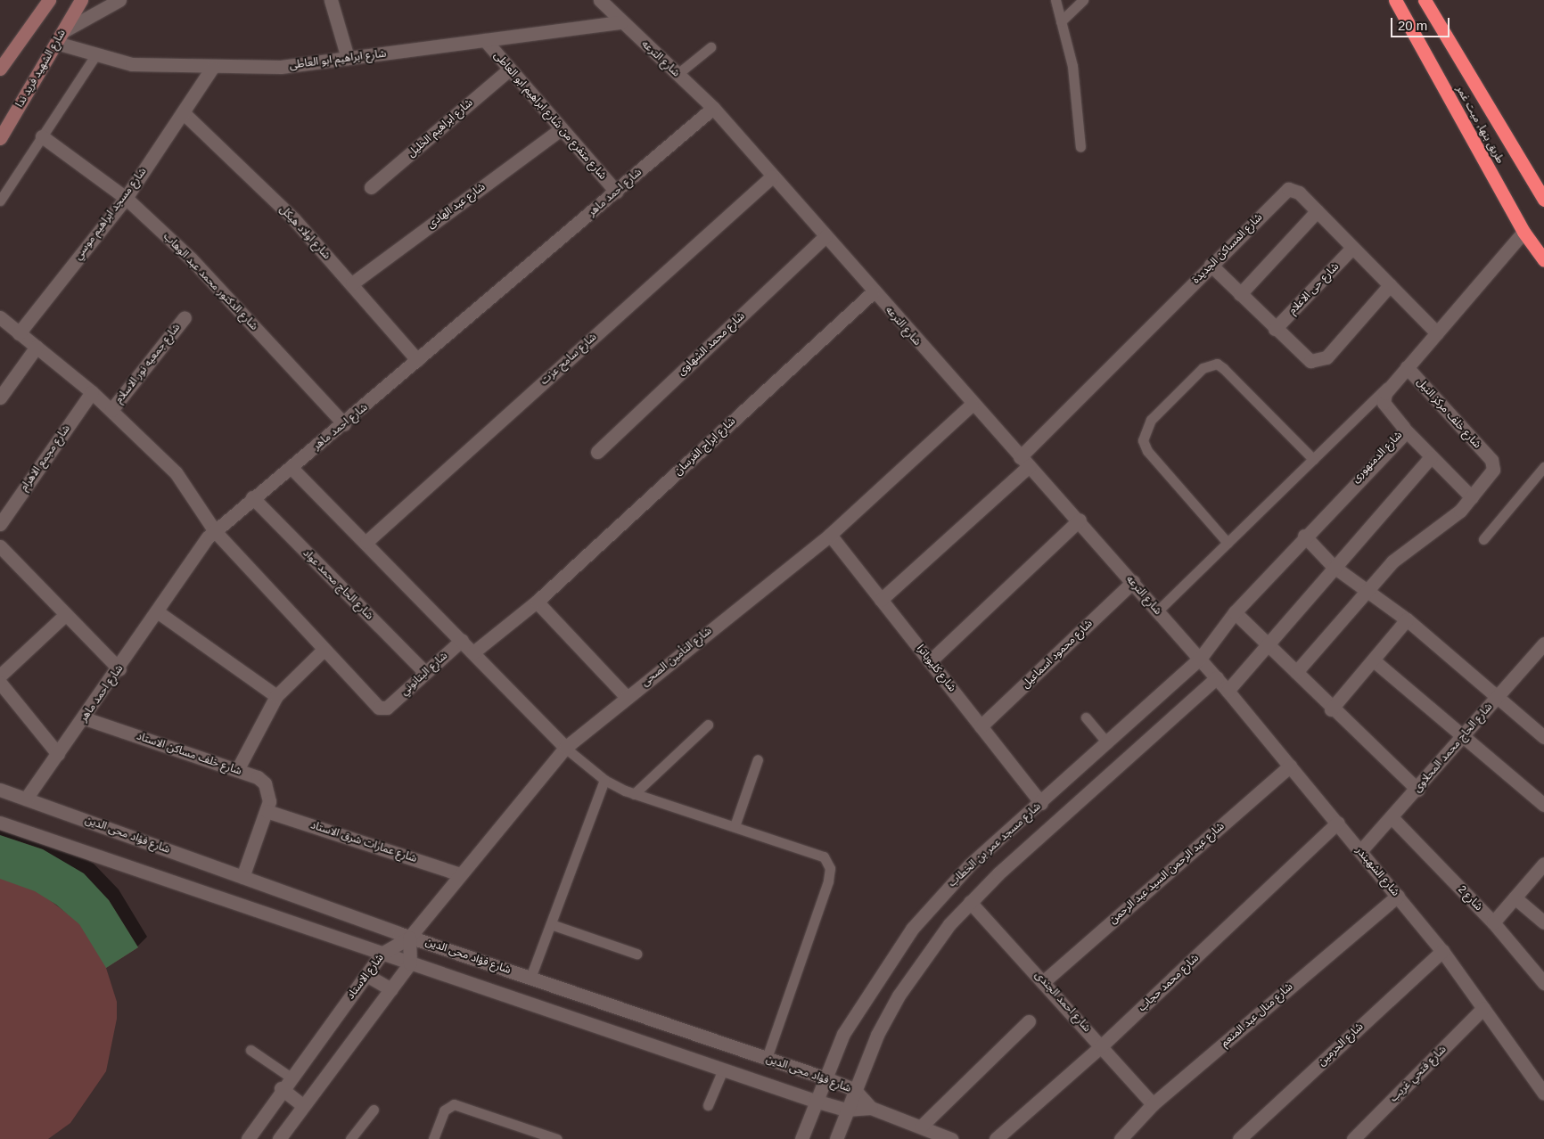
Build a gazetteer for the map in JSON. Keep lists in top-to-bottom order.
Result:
{
  "streets": {
    "highway": ["طريق بنها, ميت غمر"],
    "main road": ["شارع الشهيد فريد ندا"],
    "street": [
      "شارع الترعه",
      "شارع ابراهيم ابو العاطى",
      "شارع متفرع من شارع ابراهيم ابو العاطى",
      "شارع ابراهيم الخليل",
      "شارع احمد ماهر",
      "شارع عبد الهادى",
      "شارع مسجد ابراهيم موسي",
      "شارع اولاد هيكل",
      "شارع المساكن الجديدة",
      "شارع الدكتور محمد عبد الوهاب",
      "شارع حى الاعلام",
      "شارع محمد الشهاوى",
      "شارع سامح عزت",
      "شارع جمعيه نور الاسلام",
      "شارع خلف مركز النيل",
      "شارع ابراج الفرسان",
      "شارع الدمنهورى",
      "شارع مجمع الاهرام",
      "شارع الحاج محمد عواد",
      "شارع محمود اسماعيل",
      "شارع التأمين الصحى",
      "شارع كليوباترا",
      "شارع البتانوني",
      "شارع الحاج محمد المحلاوى",
      "شارع خلف مساكن الاستاد",
      "شارع فؤاد محى الدين",
      "شارع عمارات شرق الاستاد",
      "شارع مسجد عمر بن الخطاب",
      "شارع الشهبندر",
      "شارع عبد الرحمن السيد عبد الرحمن",
      "شارع 2",
      "شارع الاستاد",
      "شارع محمد حجاب",
      "شارع احمد الجندى",
      "شارع منال عبد المنعم",
      "شارع الحرمين",
      "شارع فتحي غريب"
    ]
  },
  "crossings": [
    ["شارع الترعه", "شارع ابراهيم ابو العاطى"],
    ["شارع الترعه", "شارع احمد ماهر"],
    ["شارع الترعه", "شارع المساكن الجديدة"],
    ["شارع الترعه", "شارع محمد الشهاوى"],
    ["شارع الترعه", "شارع سامح عزت"],
    ["شارع الترعه", "شارع ابراج الفرسان"],
    ["شارع الترعه", "شارع الدمنهورى"],
    ["شارع الترعه", "شارع محمود اسماعيل"],
    ["شارع الترعه", "شارع التأمين الصحى"],
    ["شارع الترعه", "شارع مسجد عمر بن الخطاب"],
    ["شارع الترعه", "شارع الشهبندر"],
    ["شارع ابراهيم ابو العاطى", "شارع الشهيد فريد ندا"],
    ["شارع ابراهيم ابو العاطى", "شارع متفرع من شارع ابراهيم ابو العاطى"],
    ["شارع ابراهيم ابو العاطى", "شارع مسجد ابراهيم موسي"],
    ["شارع متفرع من شارع ابراهيم ابو العاطى", "شارع ابراهيم الخليل"],
    ["شارع متفرع من شارع ابراهيم ابو العاطى", "شارع احمد ماهر"],
    ["شارع متفرع من شارع ابراهيم ابو العاطى", "شارع عبد الهادى"],
    ["شارع احمد ماهر", "شارع اولاد هيكل"],
    ["شارع احمد ماهر", "شارع الدكتور محمد عبد الوهاب"],
    ["شارع احمد ماهر", "شارع الحاج محمد عواد"],
    ["شارع احمد ماهر", "شارع خلف مساكن الاستاد"],
    ["شارع احمد ماهر", "شارع فؤاد محى الدين"],
    ["شارع عبد الهادى", "شارع اولاد هيكل"],
    ["شارع مسجد ابراهيم موسي", "شارع اولاد هيكل"],
    ["شارع مسجد ابراهيم موسي", "شارع الدكتور محمد عبد الوهاب"],
    ["شارع المساكن الجديدة", "شارع حى الاعلام"],
    ["شارع المساكن الجديدة", "شارع كليوباترا"],
    ["شارع الدمنهورى", "شارع مسجد عمر بن الخطاب"],
    ["شارع الدمنهورى", "شارع الشهبندر"],
    ["شارع الحاج محمد عواد", "شارع البتانوني"],
    ["شارع محمود اسماعيل", "شارع كليوباترا"],
    ["شارع التأمين الصحى", "شارع كليوباترا"],
    ["شارع التأمين الصحى", "شارع فؤاد محى الدين"],
    ["شارع التأمين الصحى", "شارع عمارات شرق الاستاد"],
    ["شارع التأمين الصحى", "شارع الاستاد"],
    ["شارع كليوباترا", "شارع مسجد عمر بن الخطاب"],
    ["شارع الحاج محمد المحلاوى", "شارع الشهبندر"],
    ["شارع الحاج محمد المحلاوى", "شارع 2"],
    ["شارع خلف مساكن الاستاد", "شارع فؤاد محى الدين"],
    ["شارع خلف مساكن الاستاد", "شارع عمارات شرق الاستاد"],
    ["شارع فؤاد محى الدين", "شارع مسجد عمر بن الخطاب"],
    ["شارع فؤاد محى الدين", "شارع الاستاد"],
    ["شارع مسجد عمر بن الخطاب", "شارع الشهبندر"],
    ["شارع الشهبندر", "شارع عبد الرحمن السيد عبد الرحمن"],
    ["شارع الشهبندر", "شارع محمد حجاب"],
    ["شارع الشهبندر", "شارع منال عبد المنعم"],
    ["شارع الشهبندر", "شارع الحرمين"],
    ["شارع الشهبندر", "شارع فتحي غريب"],
    ["شارع عبد الرحمن السيد عبد الرحمن", "شارع احمد الجندى"],
    ["شارع محمد حجاب", "شارع احمد الجندى"],
    ["شارع احمد الجندى", "شارع منال عبد المنعم"]
  ],
  "scale_bar": "20 m"
}
